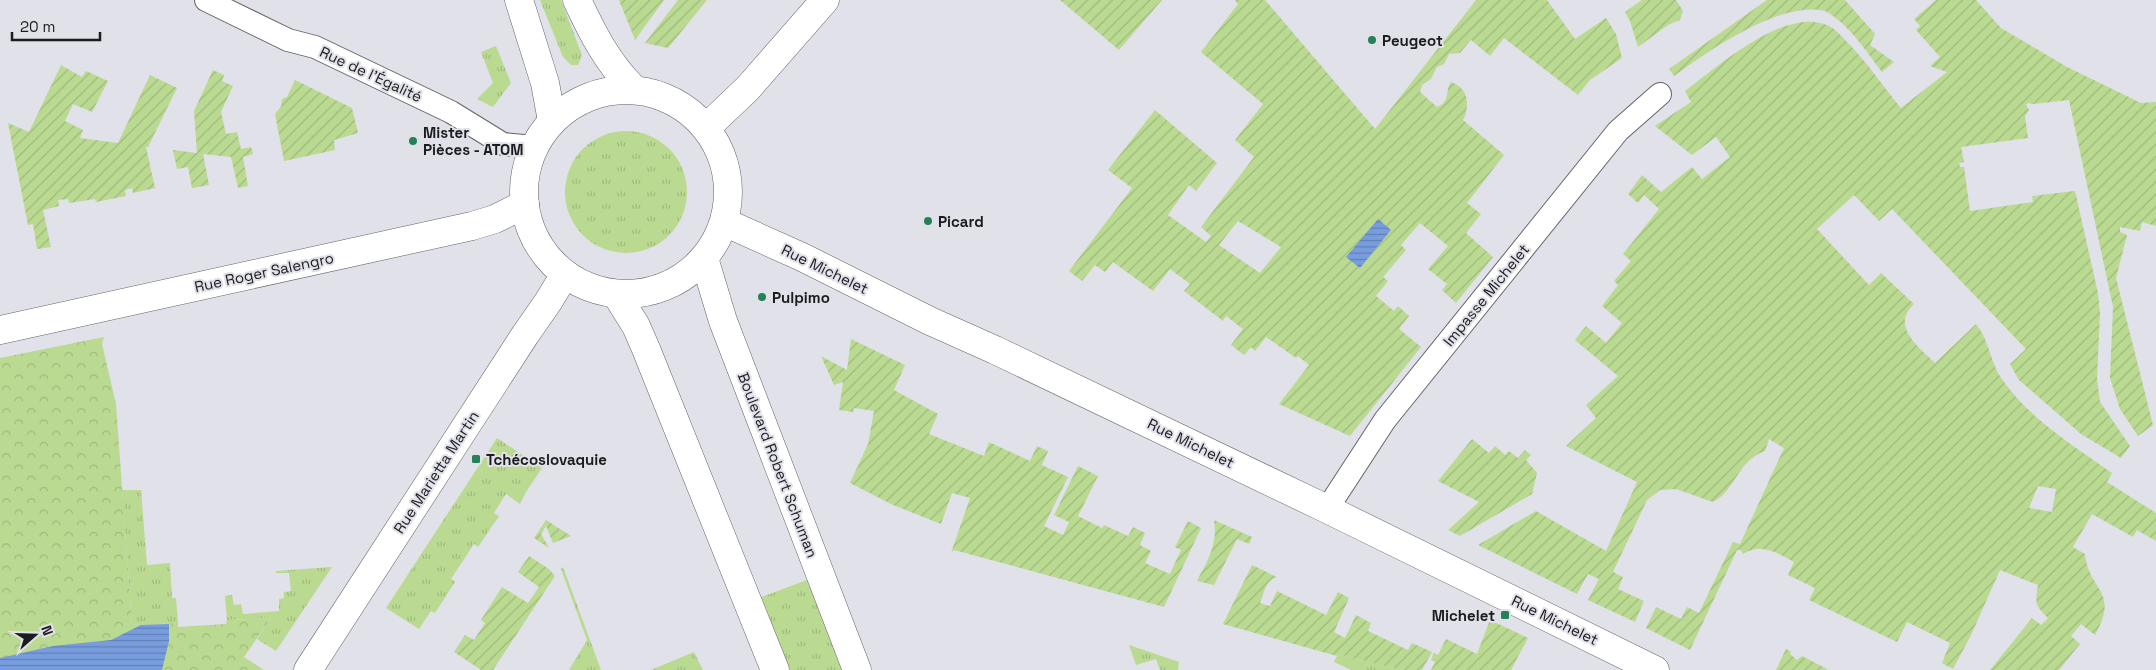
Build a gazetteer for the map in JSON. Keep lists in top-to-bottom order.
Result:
{
  "streets": {
    "main road": [
      "Rue Michelet",
      "Rue Roger Salengro",
      "Boulevard Robert Schuman",
      "Rue Marietta Martin"
    ],
    "street": ["Rue de l'Égalité", "Impasse Michelet"]
  },
  "crossings": [
    ["Rue Michelet", "Impasse Michelet"]
  ],
  "places": {
    "other": [
      "Peugeot",
      "Mister Pièces - ATOM",
      "Picard",
      "Pulpimo"
    ],
    "transit": ["Tchécoslovaquie", "Michelet"]
  },
  "scale_bar": "20 m",
  "north": "right"
}
